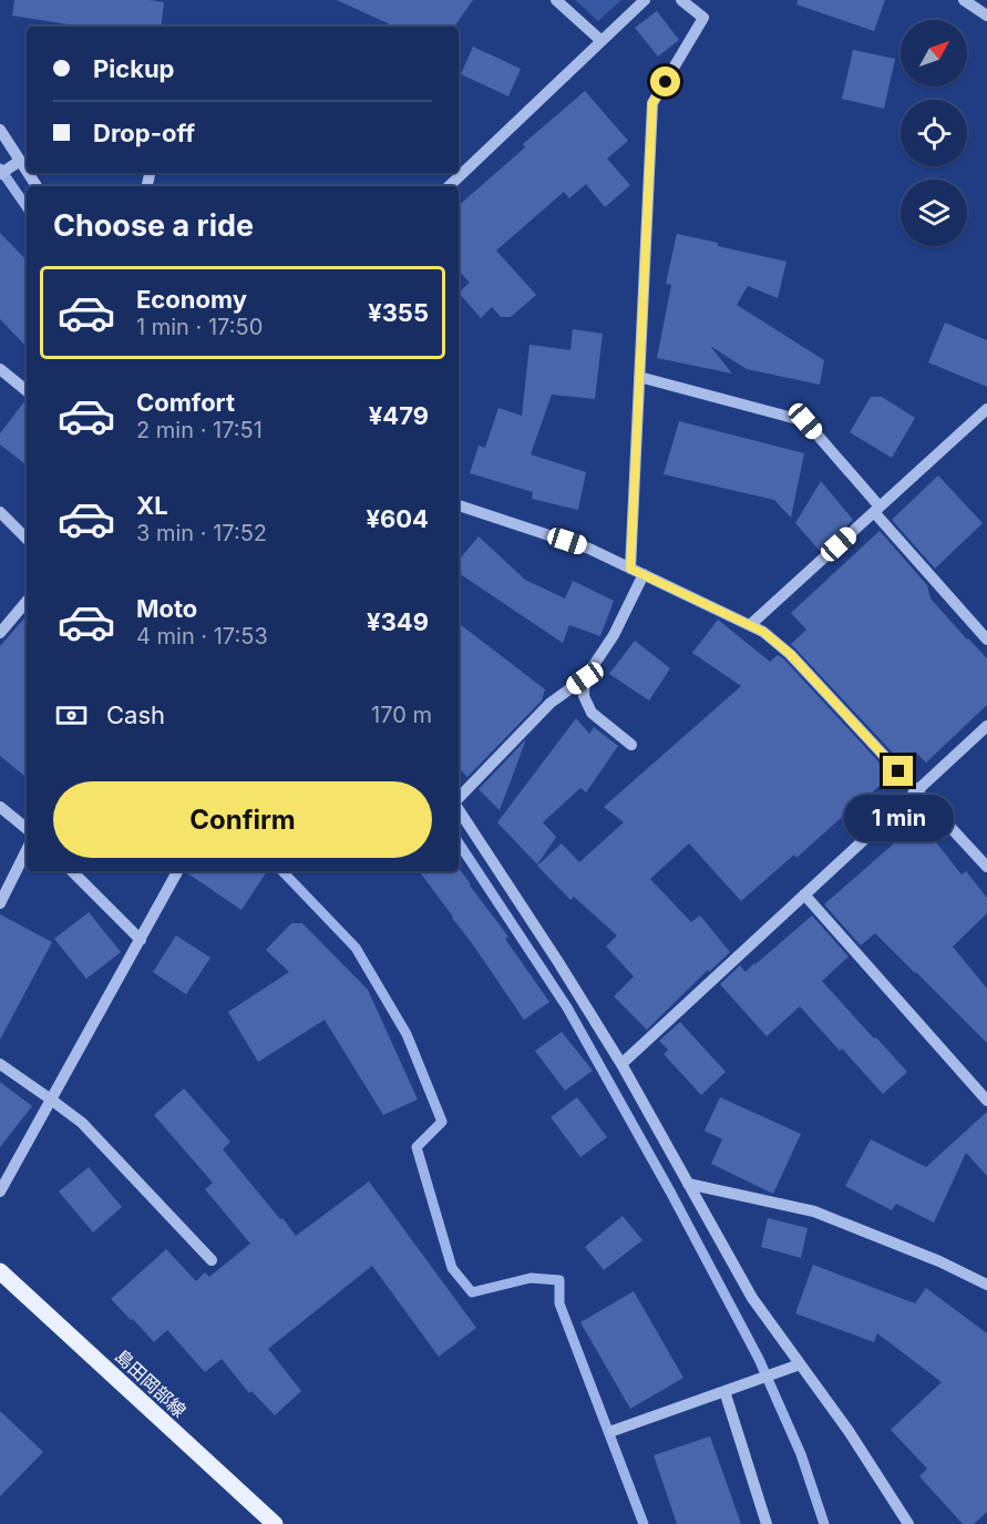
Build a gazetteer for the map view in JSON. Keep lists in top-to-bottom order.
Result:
{
  "streets": {
    "main road": ["島田岡部線"]
  },
  "north": "top right",
  "page": {
    "banner": ["Pickup", "Drop-off"],
    "heading": "Choose a ride",
    "list": [
      {
        "name": "Economy",
        "note": "1 min · 17:50",
        "value": "¥355"
      },
      {
        "name": "Comfort",
        "note": "2 min · 17:51",
        "value": "¥479"
      },
      {
        "name": "XL",
        "note": "3 min · 17:52",
        "value": "¥604"
      },
      {
        "name": "Moto",
        "note": "4 min · 17:53",
        "value": "¥349"
      }
    ],
    "pay": ["Cash", "170 m"],
    "buttons": "Confirm",
    "bubble": "1 min"
  }
}
